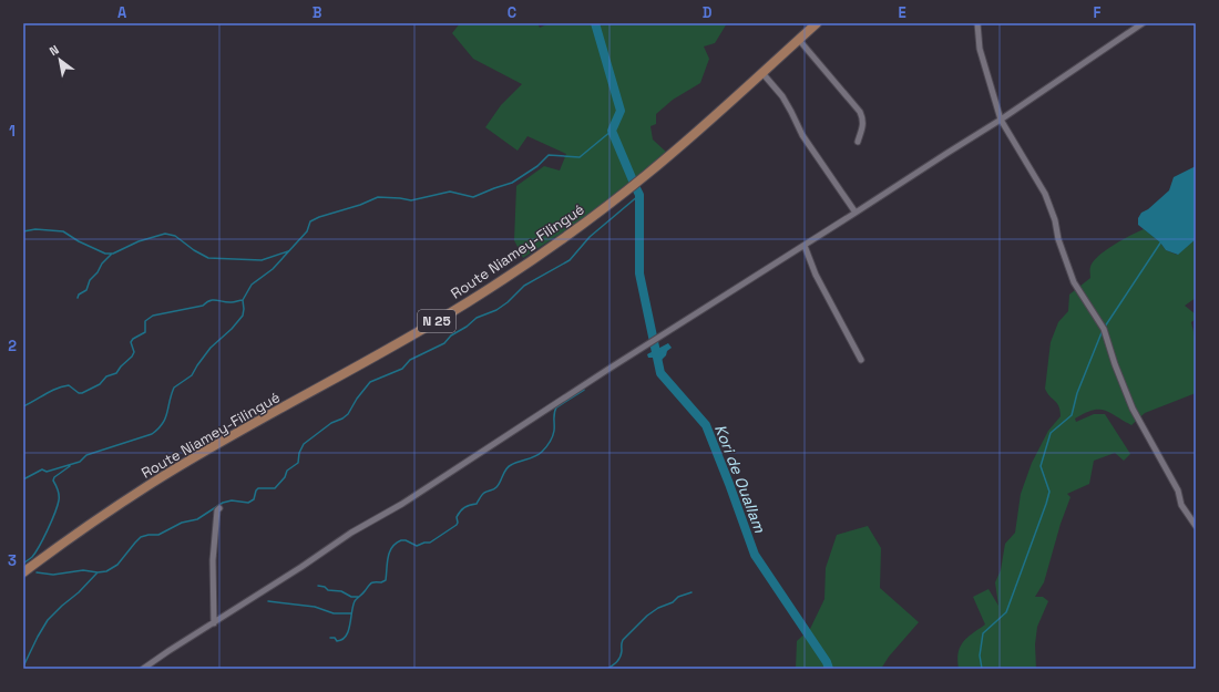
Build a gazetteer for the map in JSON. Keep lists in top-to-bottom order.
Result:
{
  "streets": {
    "main road": ["Route Niamey-Filingué", "N 25"]
  },
  "water": ["Kori de Ouallam"],
  "north": "top left",
  "grid": {
    "columns": [
      "A",
      "B",
      "C",
      "D",
      "E",
      "F"
    ],
    "rows": ["1", "2", "3"]
  }
}
